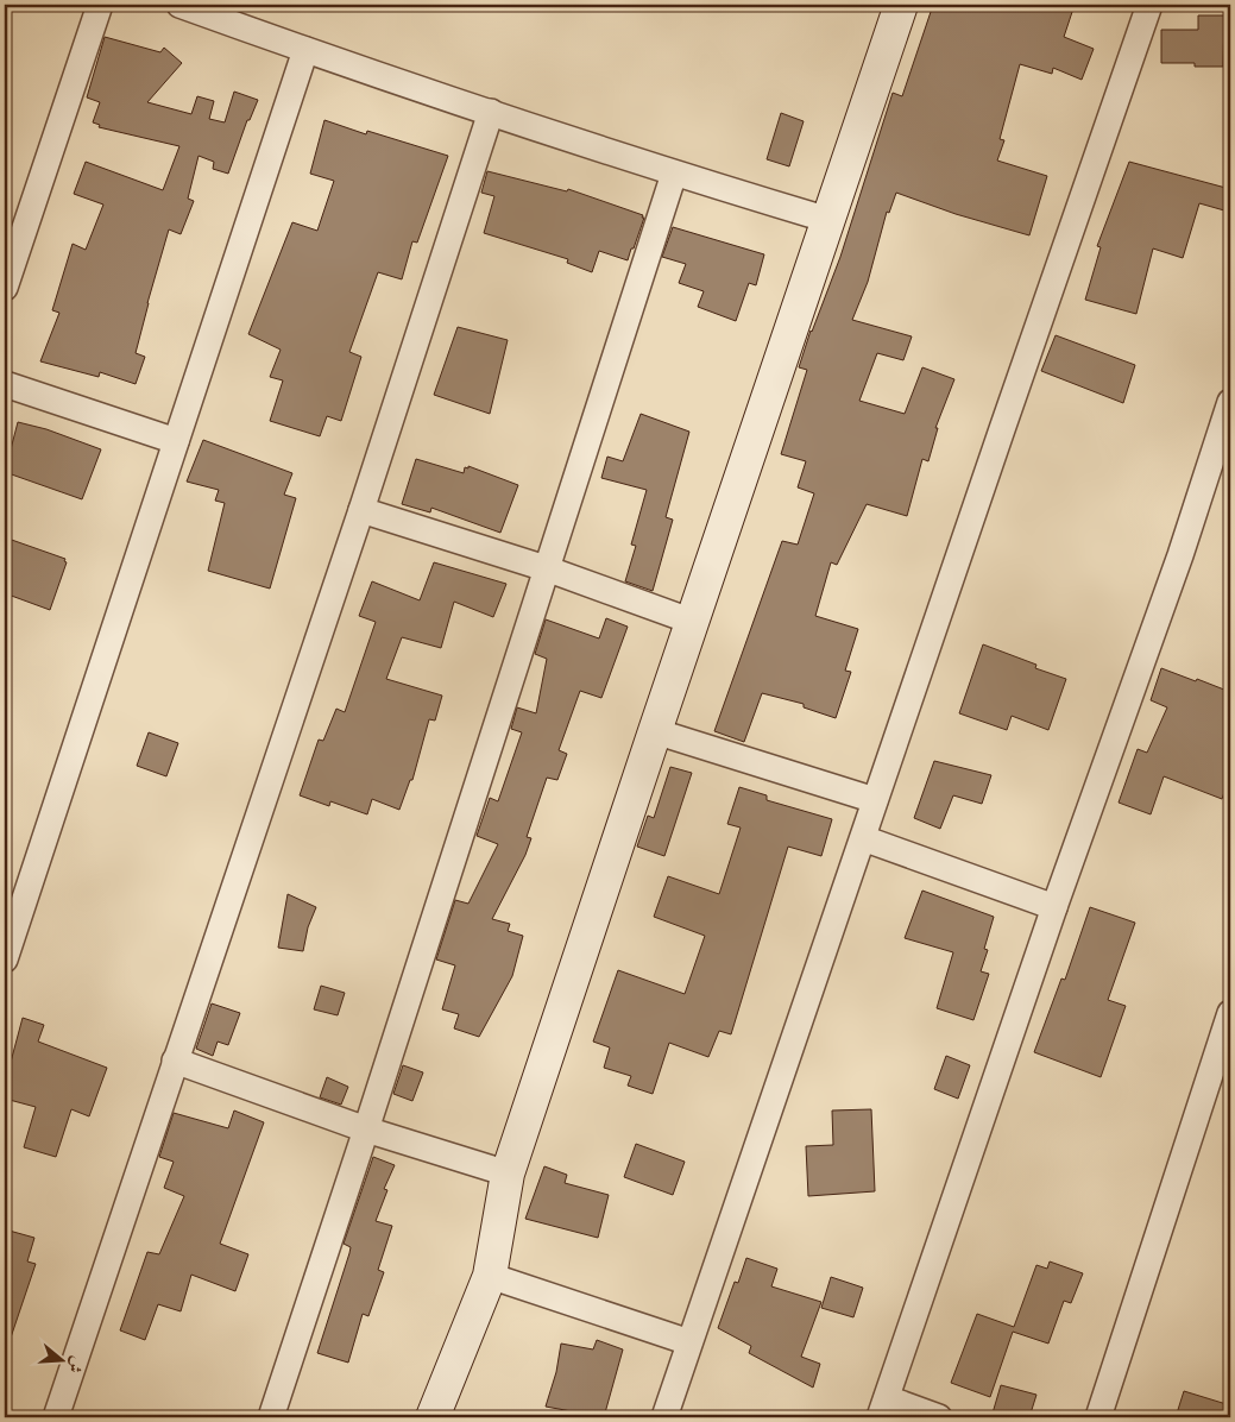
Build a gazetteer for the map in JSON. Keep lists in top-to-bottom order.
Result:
{
  "north": "right"
}
